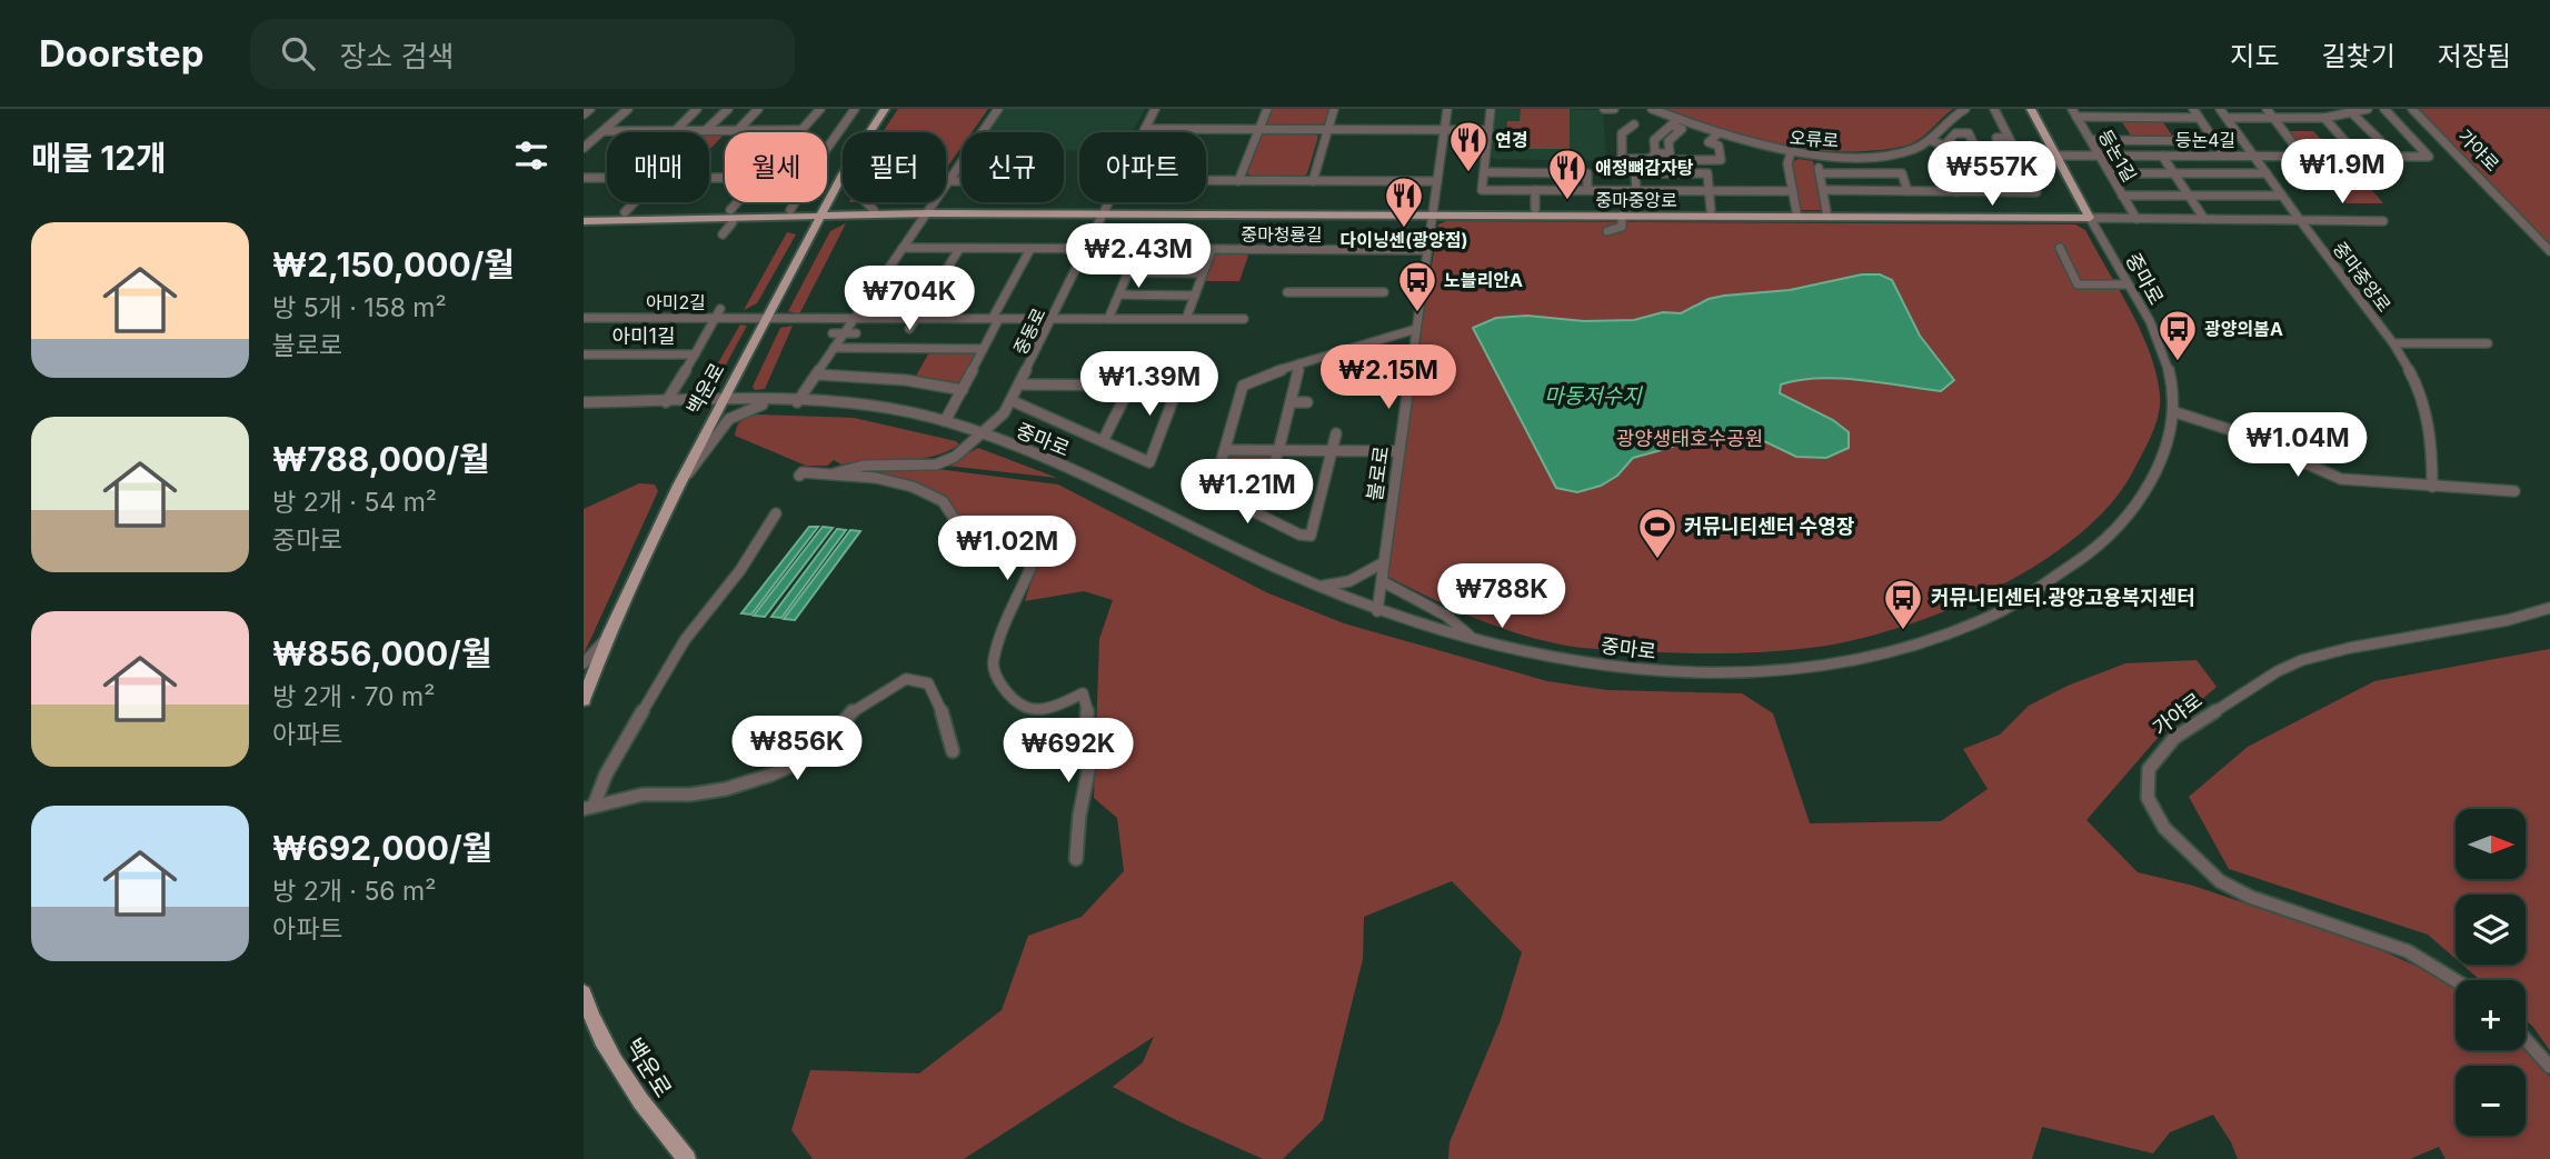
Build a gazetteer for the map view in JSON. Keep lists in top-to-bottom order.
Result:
{
  "streets": {
    "main road": ["중마중앙로", "중마로", "백운로"],
    "street": [
      "오류로",
      "등논4길",
      "가야로",
      "등논1길",
      "중마청룡길",
      "아미2길",
      "중동로",
      "아미1길",
      "불로로"
    ]
  },
  "crossings": [
    ["등논4길", "등논1길"],
    ["등논4길", "중마로"],
    ["등논1길", "중마중앙로"],
    ["중마중앙로", "중마로"],
    ["중마중앙로", "중동로"],
    ["중마중앙로", "불로로"],
    ["중마청룡길", "중동로"],
    ["중마청룡길", "불로로"],
    ["중마로", "중동로"],
    ["중마로", "아미1길"],
    ["중마로", "백운로"],
    ["중마로", "불로로"],
    ["아미2길", "백운로"]
  ],
  "water": ["마동저수지"],
  "parks": ["광양생태호수공원"],
  "places": {
    "restaurant": ["연경", "애정뼈감자탕", "다이닝센(광양점)"],
    "bus stop": ["노블리안A", "광양의봄A", "커뮤니티센터.광양고용복지센터"],
    "sports": ["커뮤니티센터 수영장"]
  },
  "north": "right",
  "page": {
    "header": "Doorstep",
    "search": "장소 검색",
    "nav": ["지도", "길찾기", "저장됨"],
    "heading": "매물 12개",
    "chip": [
      "매매",
      "월세",
      "필터",
      "신규",
      "아파트"
    ],
    "price": [
      "₩1.9M",
      "₩557K",
      "₩2.43M",
      "₩704K",
      "₩2.15M",
      "₩1.39M",
      "₩1.04M",
      "₩1.21M",
      "₩1.02M",
      "₩788K",
      "₩856K",
      "₩692K"
    ],
    "list": [
      {
        "name": "₩2,150,000/월",
        "note": "방 5개 · 158 m² · 불로로"
      },
      {
        "name": "₩788,000/월",
        "note": "방 2개 · 54 m² · 중마로"
      },
      {
        "name": "₩856,000/월",
        "note": "방 2개 · 70 m² · 아파트"
      },
      {
        "name": "₩692,000/월",
        "note": "방 2개 · 56 m² · 아파트"
      }
    ],
    "map_buttons": ["+", "−"]
  }
}
